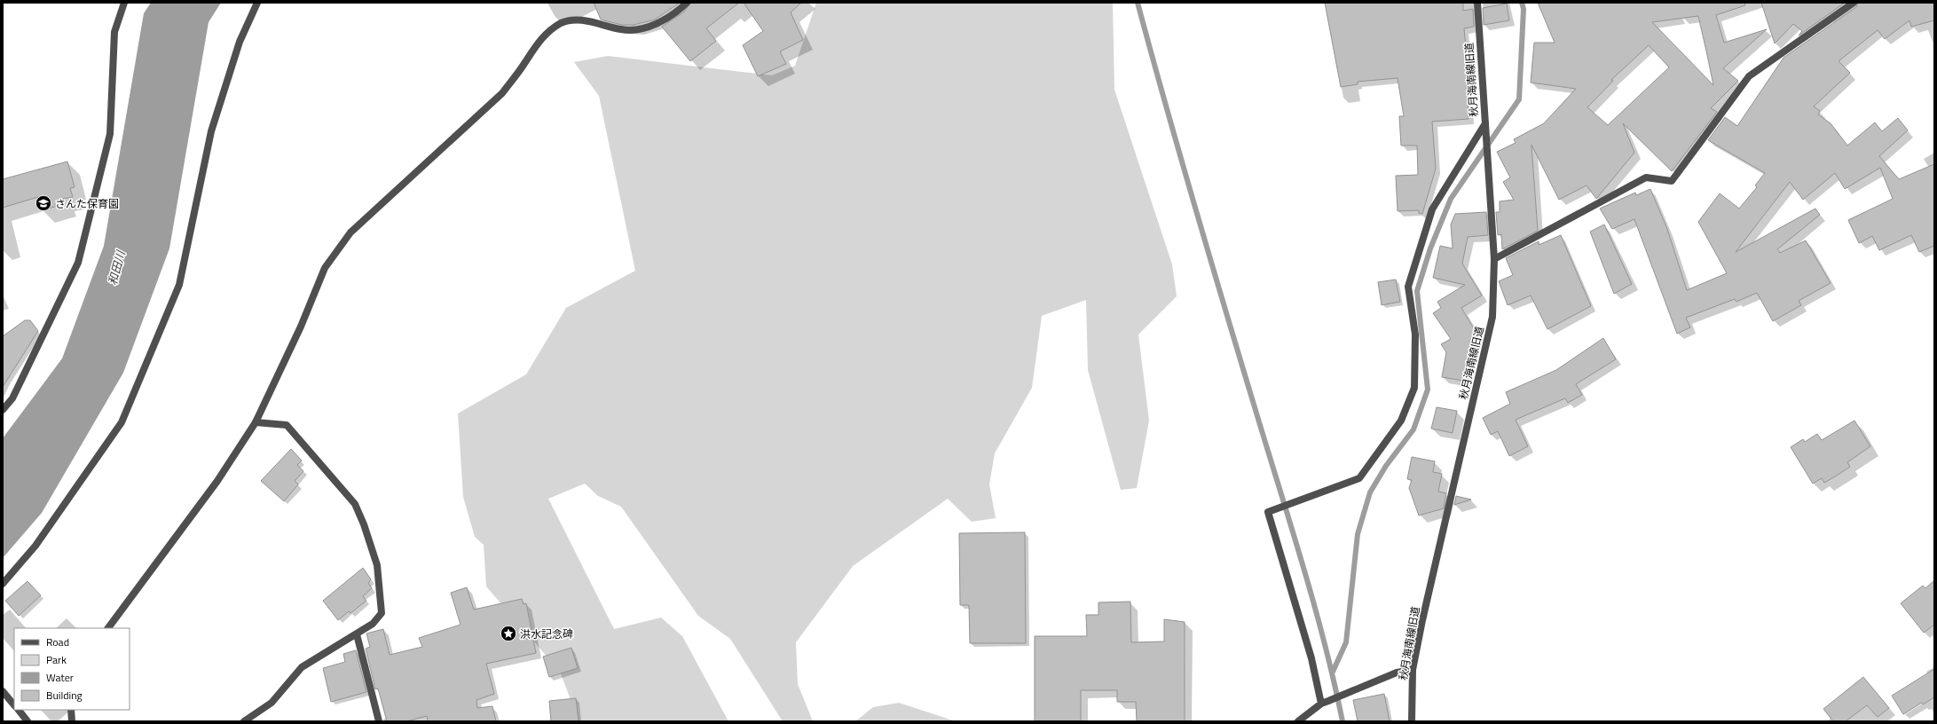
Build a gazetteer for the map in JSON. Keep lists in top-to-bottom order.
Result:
{
  "streets": {
    "street": ["秋月海南線旧道"]
  },
  "water": ["和田川"],
  "places": {
    "school or university": ["さんた保育園"],
    "place": ["洪水記念碑"]
  },
  "legend": [
    "Road",
    "Park",
    "Water",
    "Building"
  ]
}
